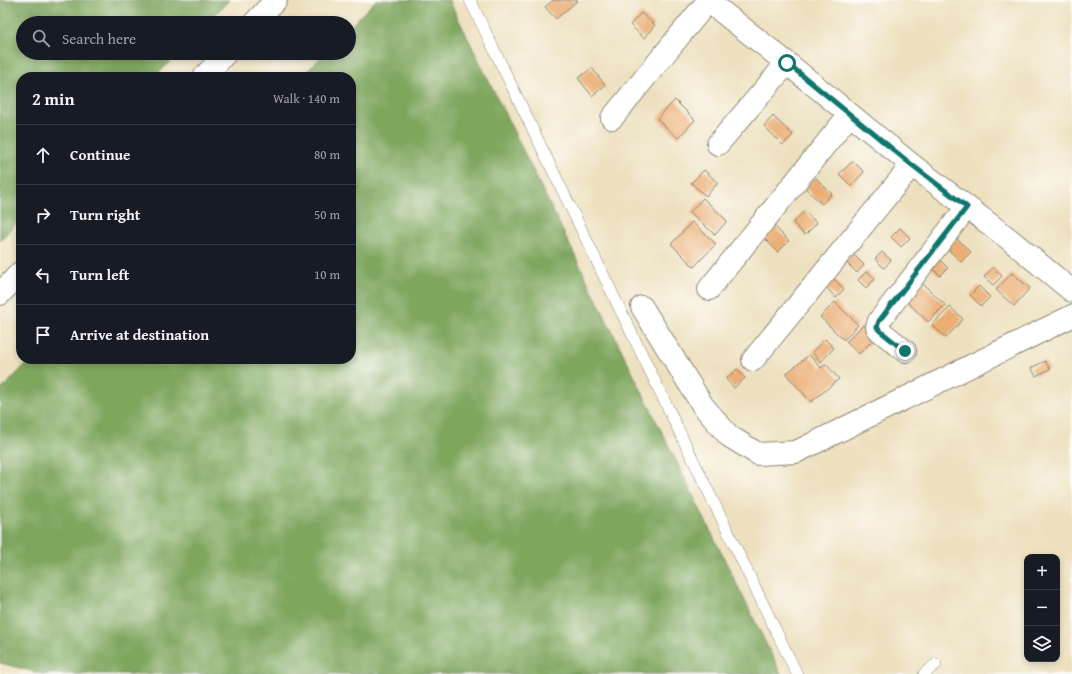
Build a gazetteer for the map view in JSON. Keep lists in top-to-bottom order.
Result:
{
  "page": {
    "search": "Search here",
    "heading": ["2 min", "Walk · 140 m"],
    "list": [
      ["Continue", "80 m"],
      ["Turn right", "50 m"],
      ["Turn left", "10 m"],
      "Arrive at destination"
    ],
    "map_buttons": ["+", "−"]
  }
}
